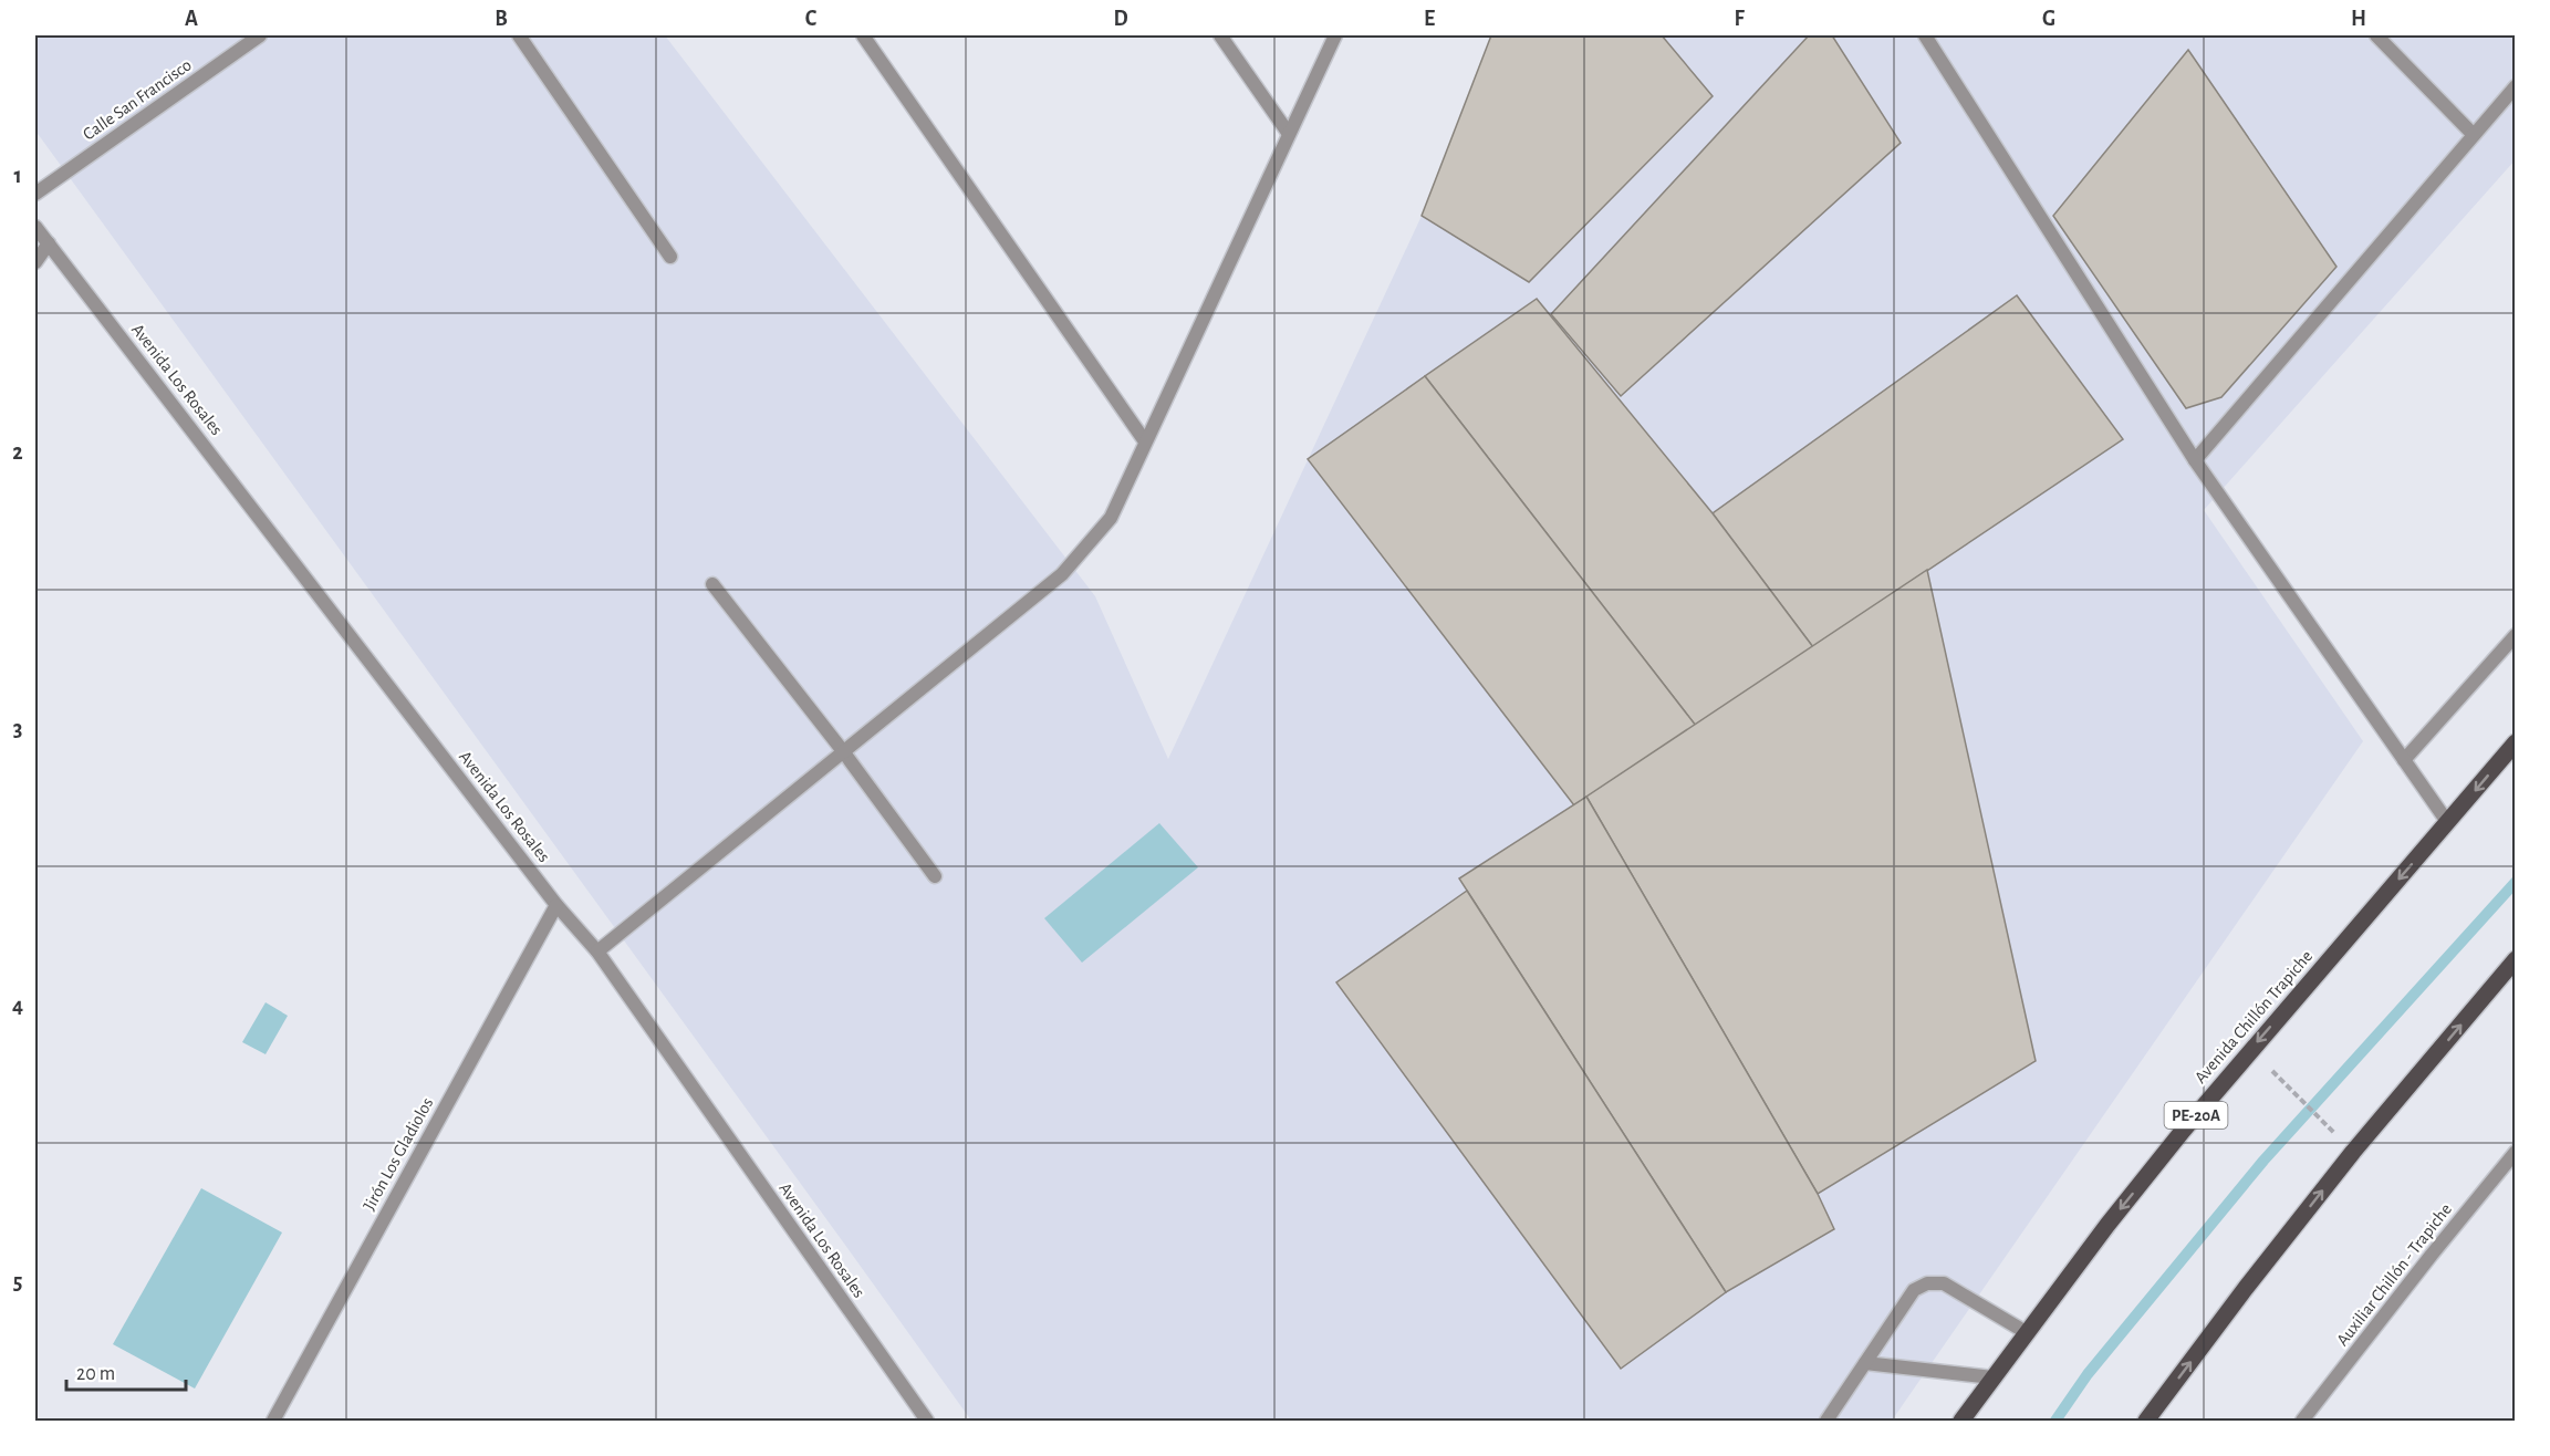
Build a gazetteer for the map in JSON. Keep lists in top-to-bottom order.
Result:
{
  "streets": {
    "main road": ["Avenida Chillón Trapiche", "PE-20A"],
    "street": [
      "Calle San Francisco",
      "Avenida Los Rosales",
      "Jirón Los Gladiolos",
      "Auxiliar Chillón - Trapiche"
    ]
  },
  "crossings": [
    ["Avenida Los Rosales", "Jirón Los Gladiolos"]
  ],
  "scale_bar": "20 m",
  "grid": {
    "columns": [
      "A",
      "B",
      "C",
      "D",
      "E",
      "F",
      "G",
      "H"
    ],
    "rows": [
      "1",
      "2",
      "3",
      "4",
      "5"
    ]
  }
}
